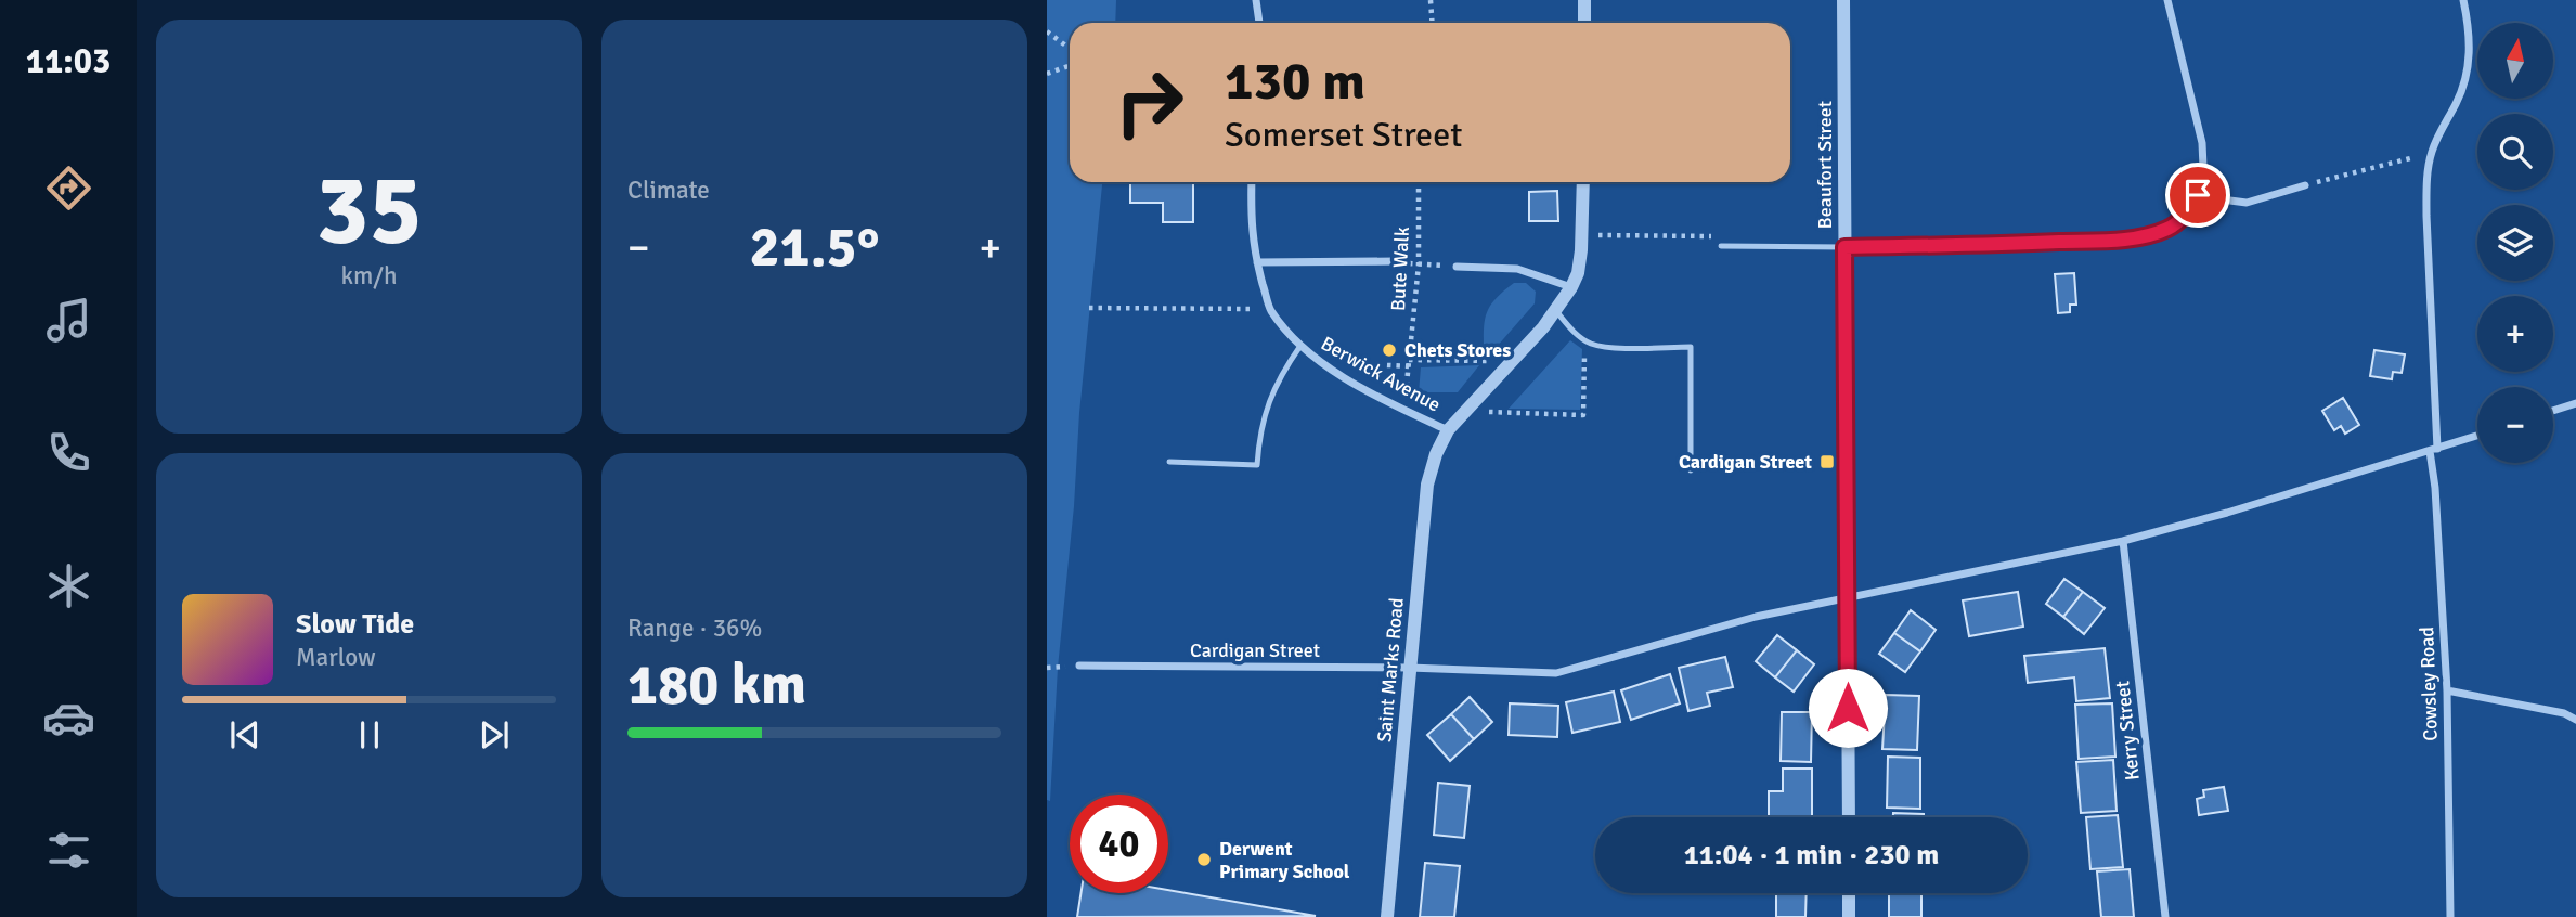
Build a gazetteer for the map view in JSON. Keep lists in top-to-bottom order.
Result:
{
  "streets": {
    "street": [
      "Beaufort Street",
      "Berwick Avenue",
      "Cardigan Street",
      "Saint Marks Road",
      "Cowsley Road",
      "Kerry Street"
    ],
    "path": ["Bute Walk"]
  },
  "crossings": [
    ["Beaufort Street", "Cardigan Street"],
    ["Bute Walk", "Berwick Avenue"],
    ["Berwick Avenue", "Saint Marks Road"],
    ["Cardigan Street", "Saint Marks Road"],
    ["Cardigan Street", "Cowsley Road"],
    ["Cardigan Street", "Kerry Street"]
  ],
  "places": {
    "other": ["Chets Stores", "Derwent Primary School"],
    "transit": ["Cardigan Street"]
  },
  "north": "top",
  "page": {
    "tabs": "11:03",
    "tile": [
      ["35", "km/h"],
      "Climate",
      ["Range · 36%", "180 km"]
    ],
    "map_buttons": ["+", "−"],
    "turn": ["130 m", "Somerset Street"],
    "heat": ["−", "21.5°", "+"],
    "song": ["Slow Tide", "Marlow"],
    "limit": "40",
    "trip": "11:04 · 1 min · 230 m"
  }
}
